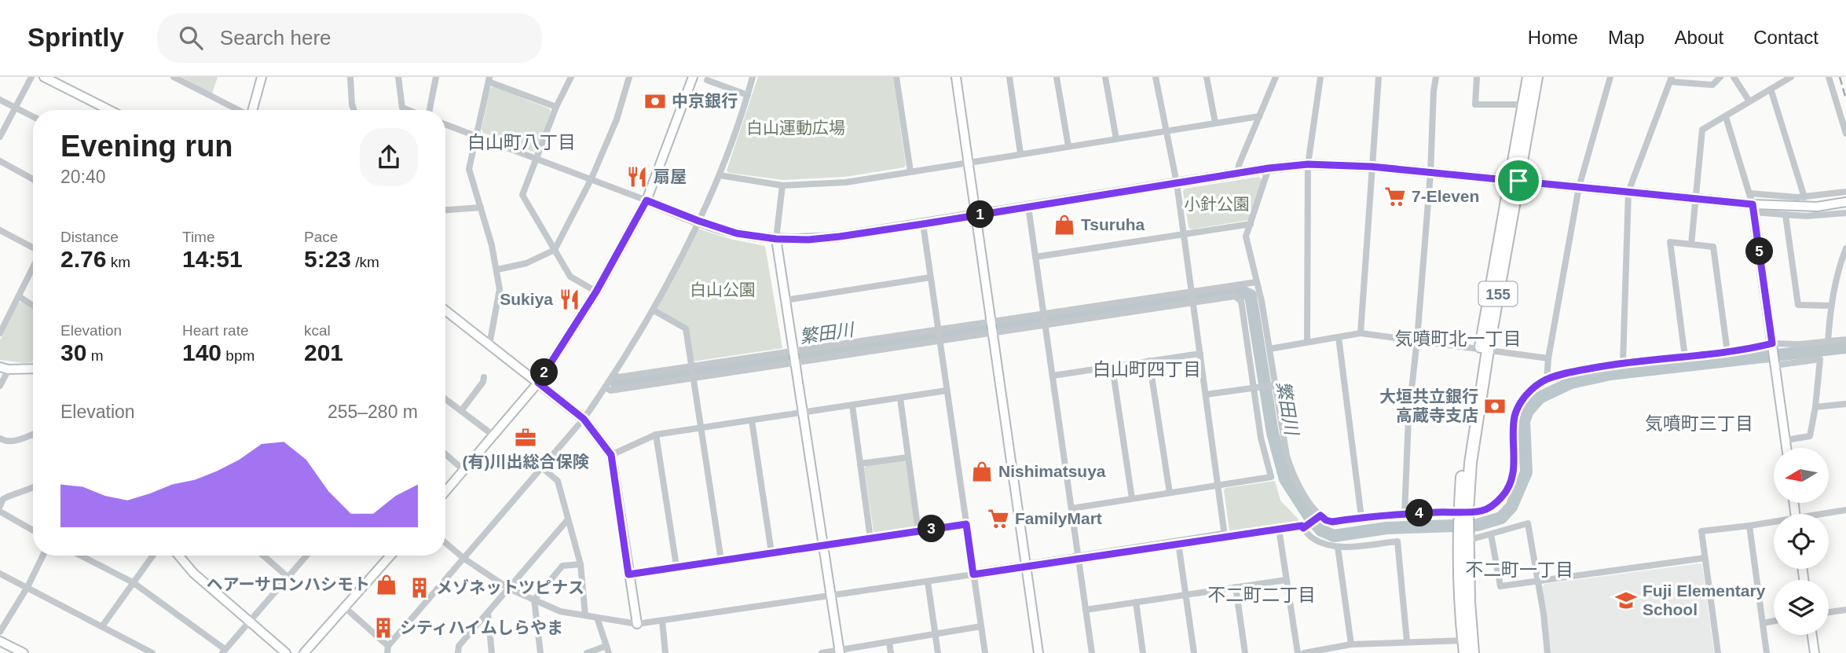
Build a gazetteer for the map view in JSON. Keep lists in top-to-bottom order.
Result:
{
  "streets": {
    "highway": ["155"]
  },
  "districts": [
    "白山町八丁目",
    "気噴町北一丁目",
    "白山町四丁目",
    "気噴町三丁目",
    "不二町一丁目",
    "不二町二丁目"
  ],
  "water": ["繁田川"],
  "parks": ["白山運動広場", "小針公園", "白山公園"],
  "places": {
    "bank": ["中京銀行", "大垣共立銀行 高蔵寺支店"],
    "restaurant": ["扇屋", "Sukiya"],
    "supermarket": ["7-Eleven", "FamilyMart"],
    "shop": ["Tsuruha", "Nishimatsuya", "ヘアーサロンハシモト"],
    "office": ["(有)川出総合保険"],
    "building": ["メゾネットツピナス", "シティハイムしらやま"],
    "school or university": ["Fuji Elementary School"]
  },
  "north": "left",
  "page": {
    "header": "Sprintly",
    "search": "Search here",
    "nav": [
      "Home",
      "Map",
      "About",
      "Contact"
    ],
    "heading": ["Evening run", "20:40"],
    "pins": [
      "1",
      "5",
      "2",
      "4",
      "3"
    ],
    "stats": [
      ["Distance", "2.76 km"],
      ["Time", "14:51"],
      ["Pace", "5:23 /km"],
      ["Elevation", "30 m"],
      ["Heart rate", "140 bpm"],
      ["kcal", "201"]
    ],
    "chart": ["Elevation", "255–280 m"]
  }
}
